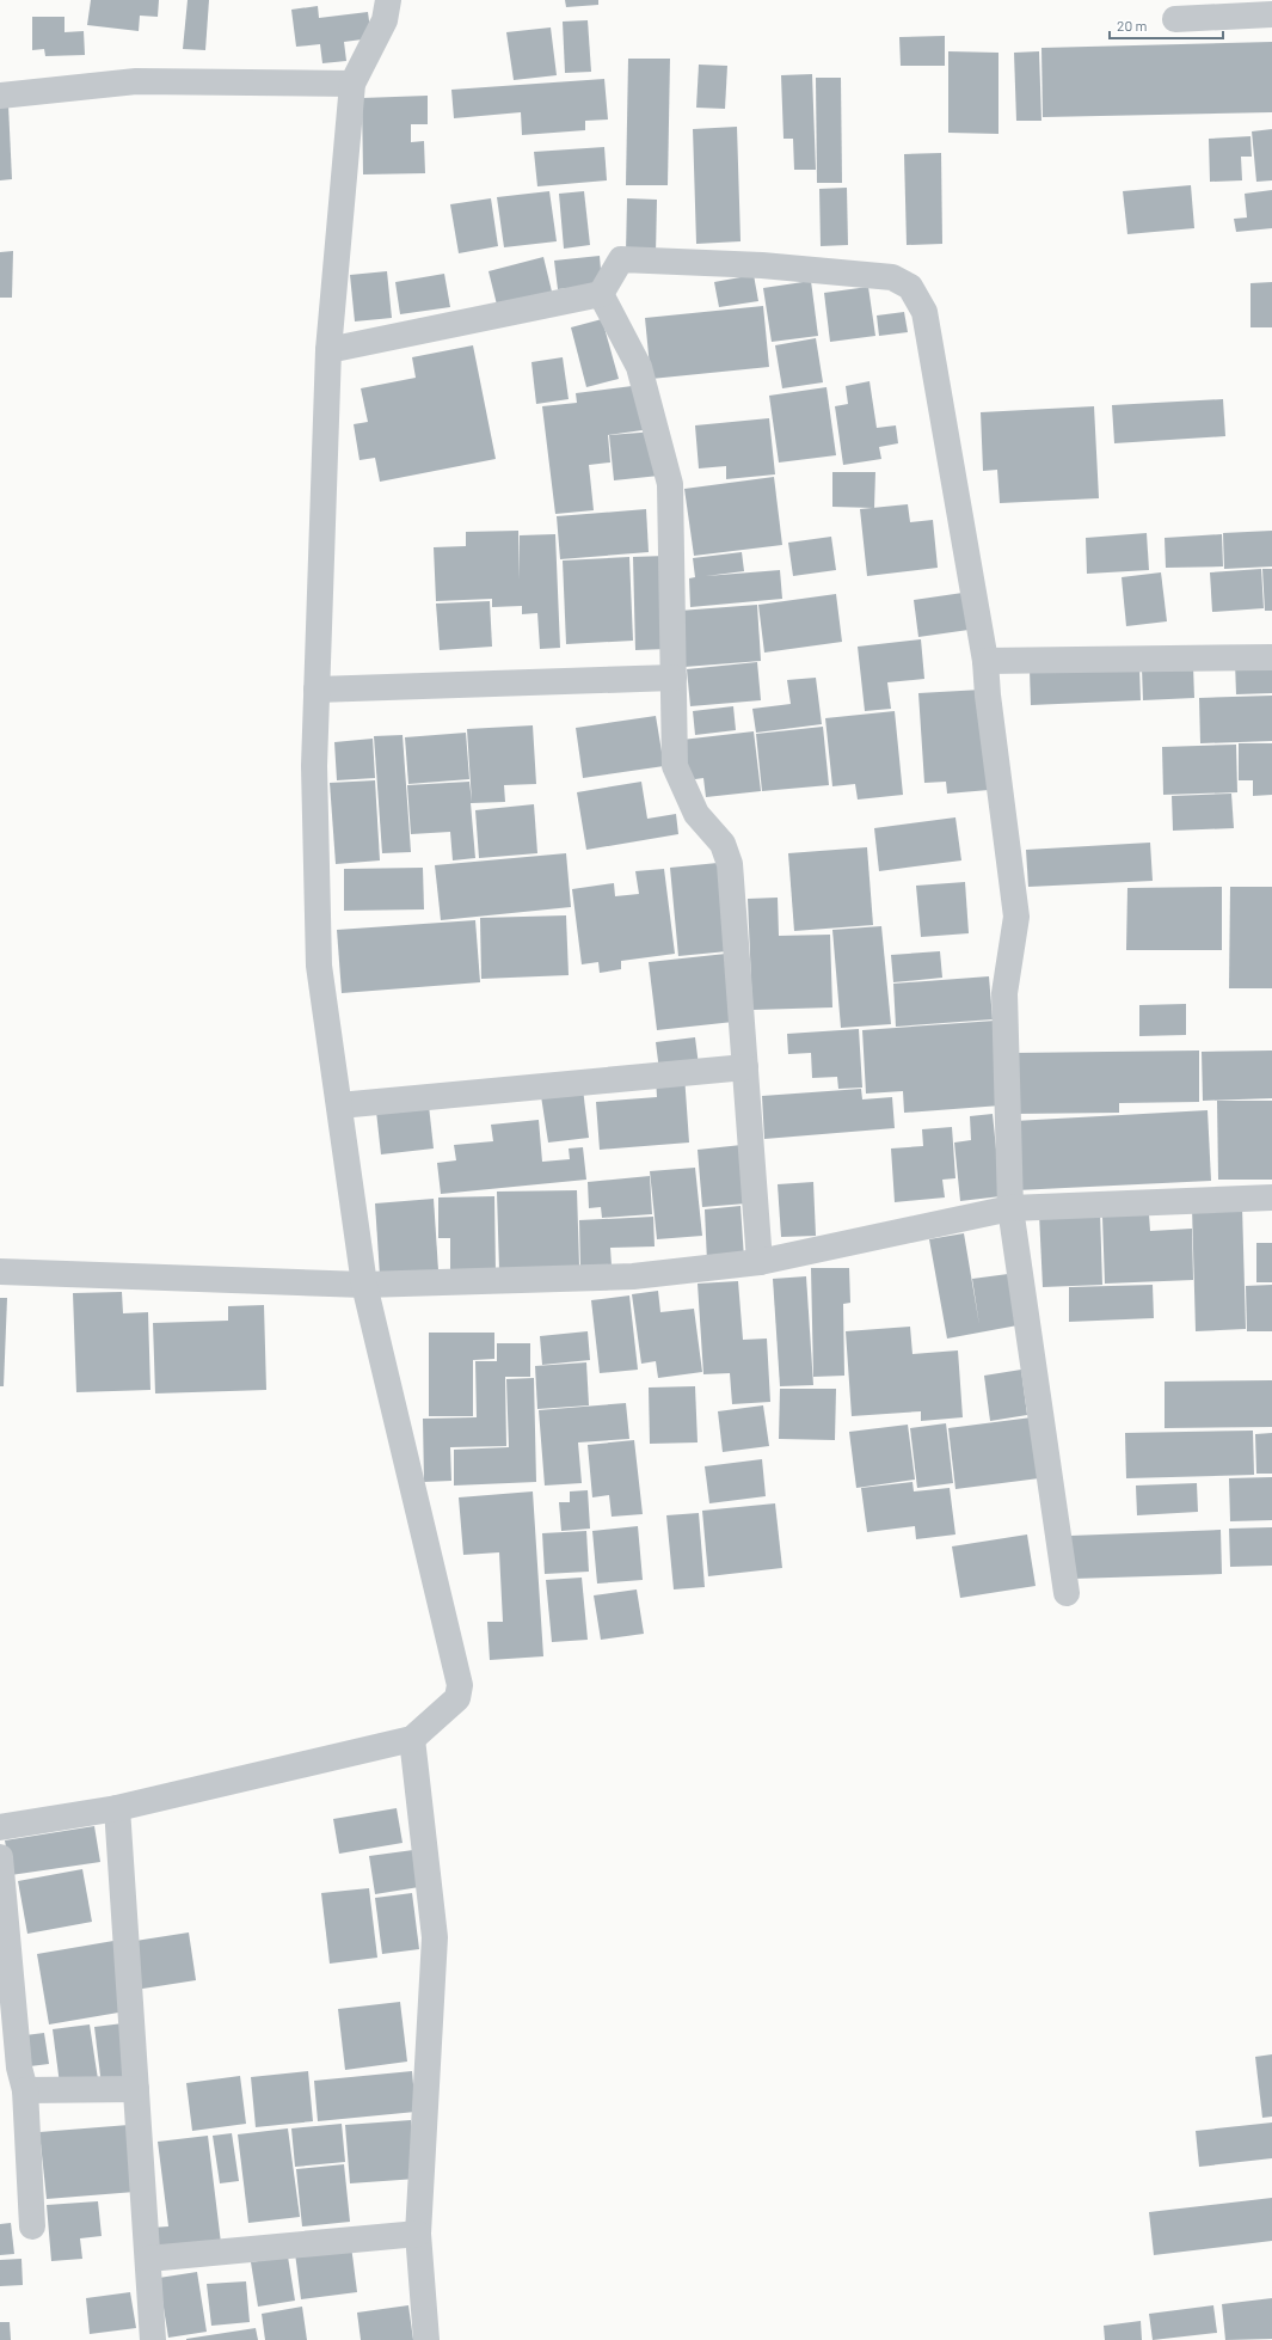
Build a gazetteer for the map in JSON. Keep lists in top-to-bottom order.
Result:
{
  "scale_bar": "20 m"
}
